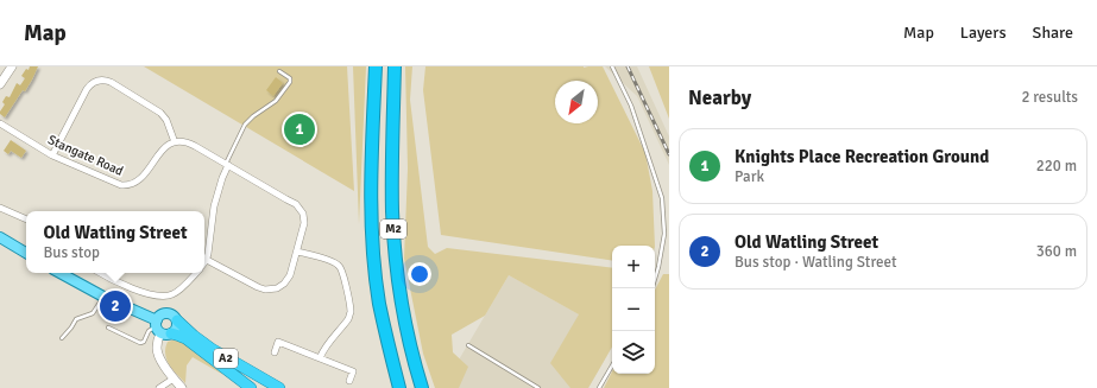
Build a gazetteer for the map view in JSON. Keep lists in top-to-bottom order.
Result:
{
  "streets": {
    "highway": ["M2", "A2"],
    "street": ["Stangate Road"]
  },
  "north": "bottom left",
  "page": {
    "header": "Map",
    "nav": ["Map", "Layers", "Share"],
    "heading": ["Nearby", "2 results"],
    "pins": ["1", "2"],
    "list": [
      {
        "mark": "1",
        "name": "Knights Place Recreation Ground",
        "note": "Park",
        "value": "220 m"
      },
      {
        "mark": "2",
        "name": "Old Watling Street",
        "note": "Bus stop · Watling Street",
        "value": "360 m"
      }
    ],
    "popup": ["Old Watling Street", "Bus stop"],
    "map_buttons": ["+", "−"]
  }
}
